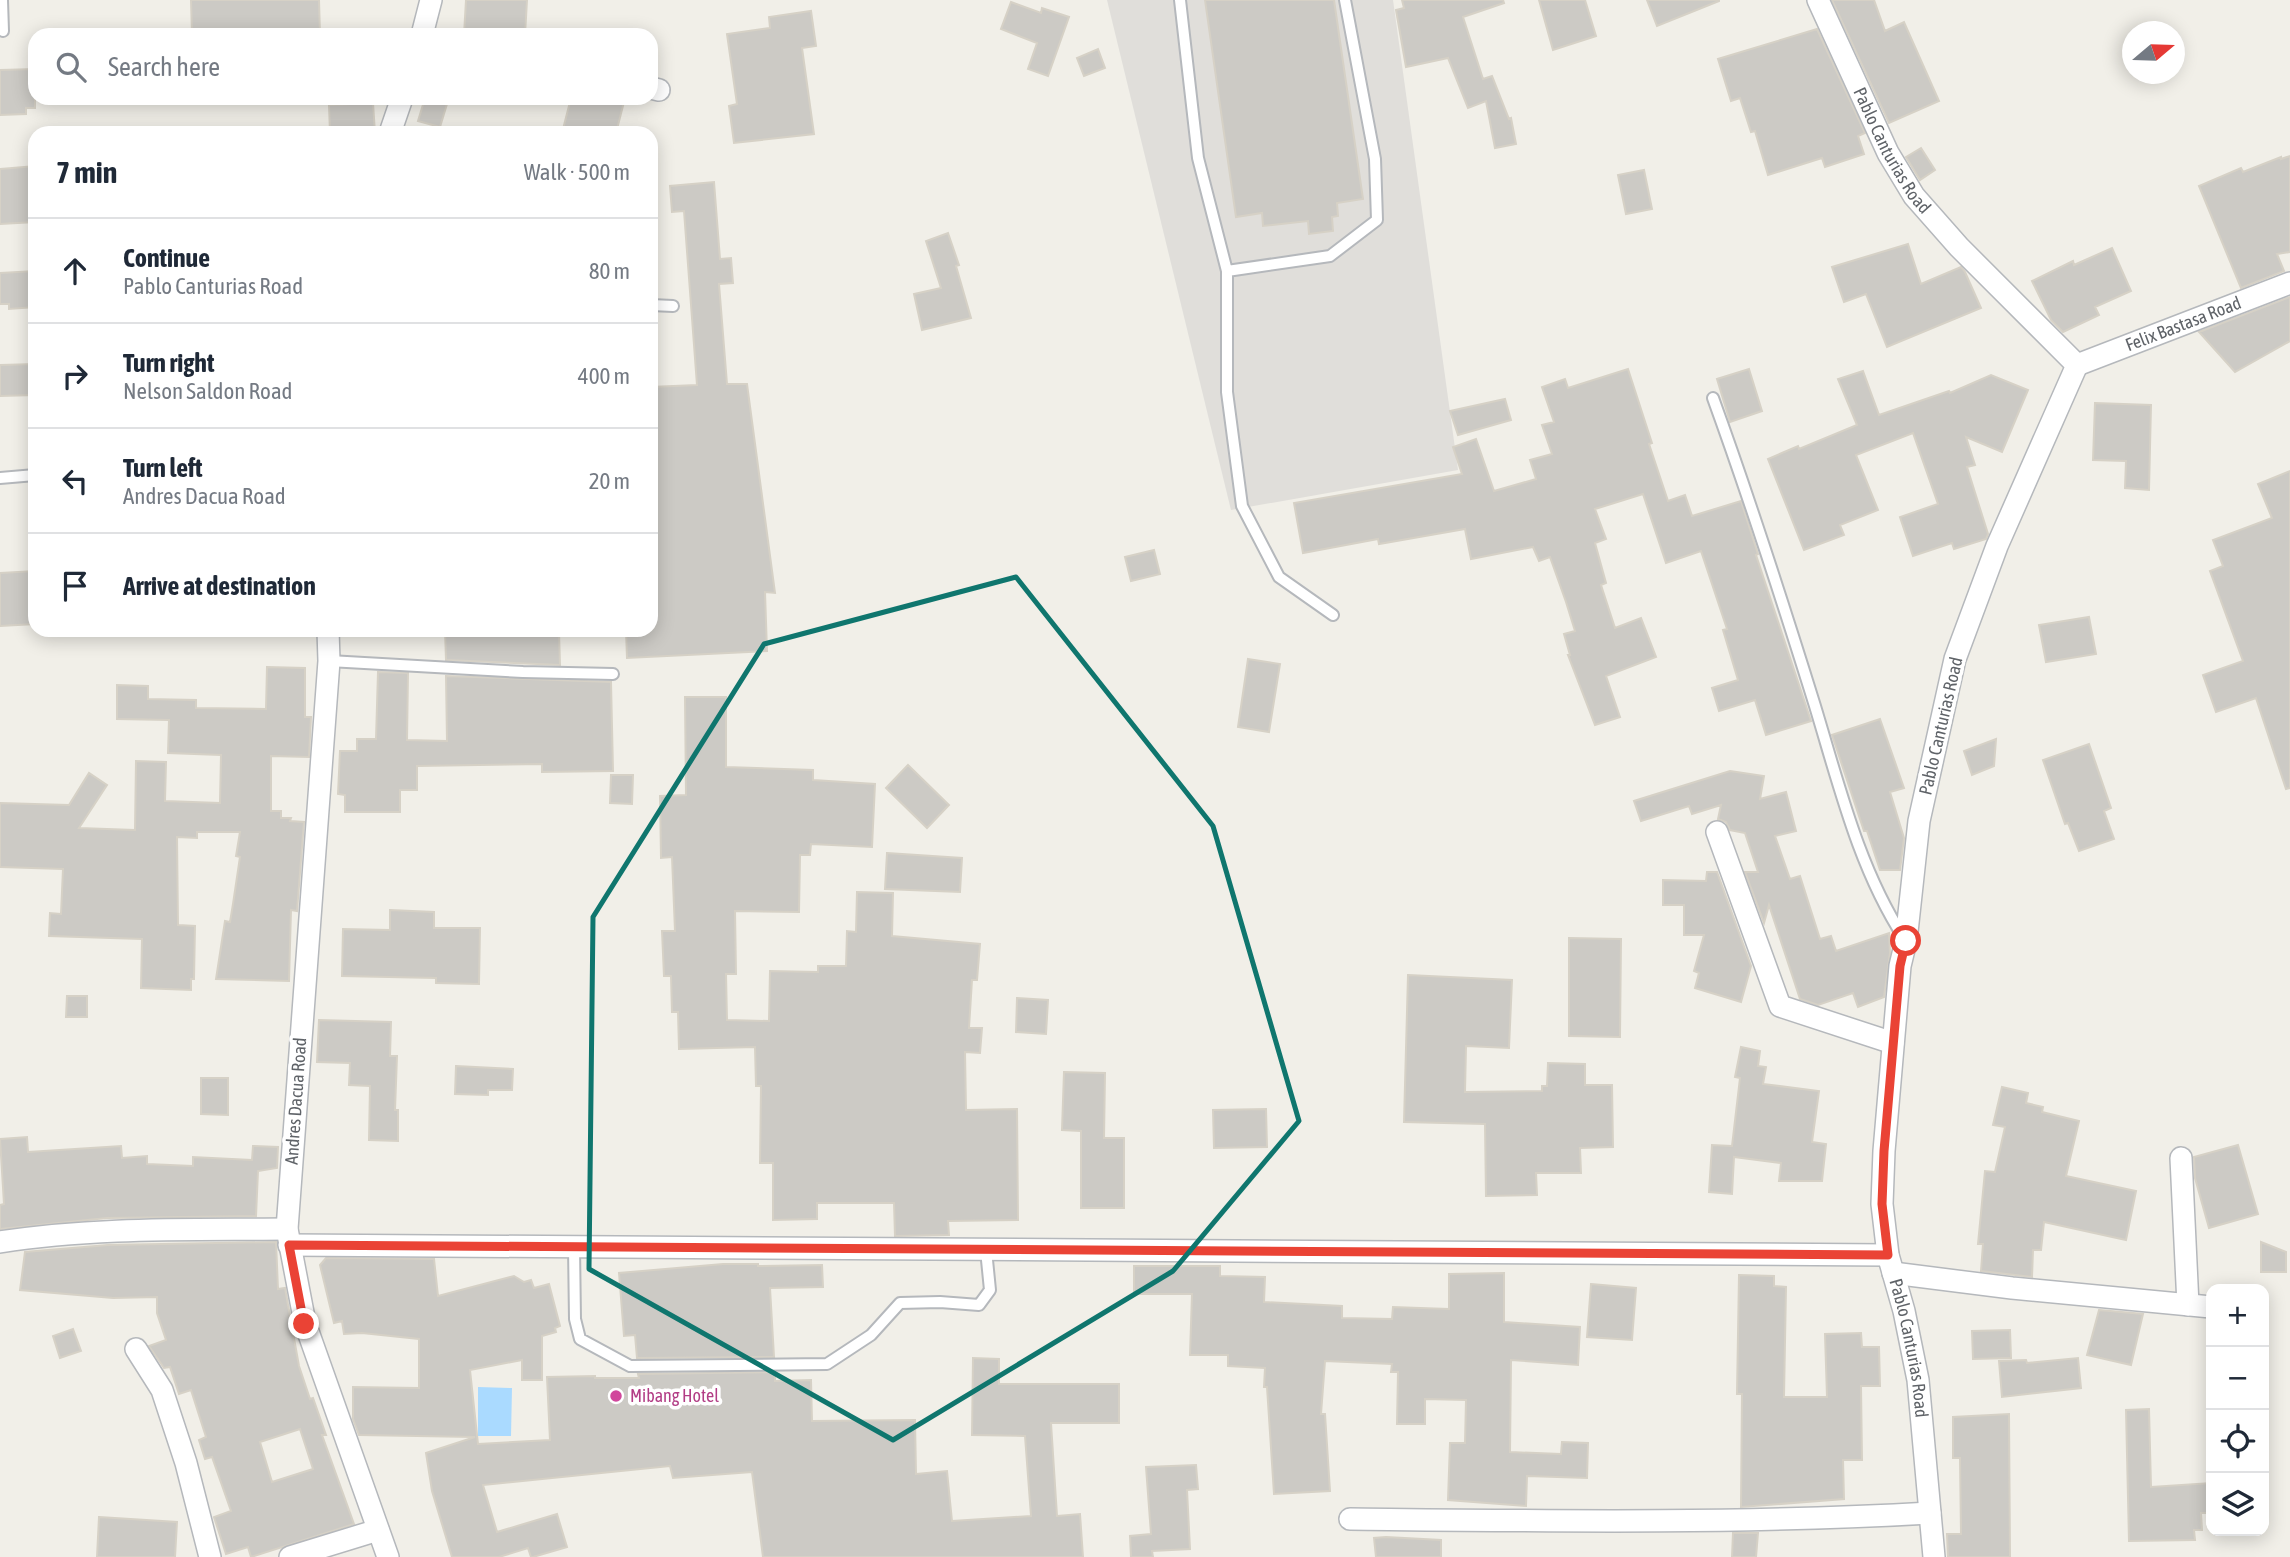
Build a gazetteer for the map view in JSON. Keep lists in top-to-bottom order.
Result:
{
  "streets": {
    "street": ["Pablo Canturias Road", "Felix Bastasa Road", "Andres Dacua Road"]
  },
  "crossings": [
    ["Pablo Canturias Road", "Felix Bastasa Road"]
  ],
  "places": ["Mibang Hotel"],
  "north": "right",
  "page": {
    "search": "Search here",
    "heading": ["7 min", "Walk · 500 m"],
    "list": [
      ["Continue", "Pablo Canturias Road", "80 m"],
      ["Turn right", "Nelson Saldon Road", "400 m"],
      ["Turn left", "Andres Dacua Road", "20 m"],
      "Arrive at destination"
    ],
    "map_buttons": ["+", "−"]
  }
}
